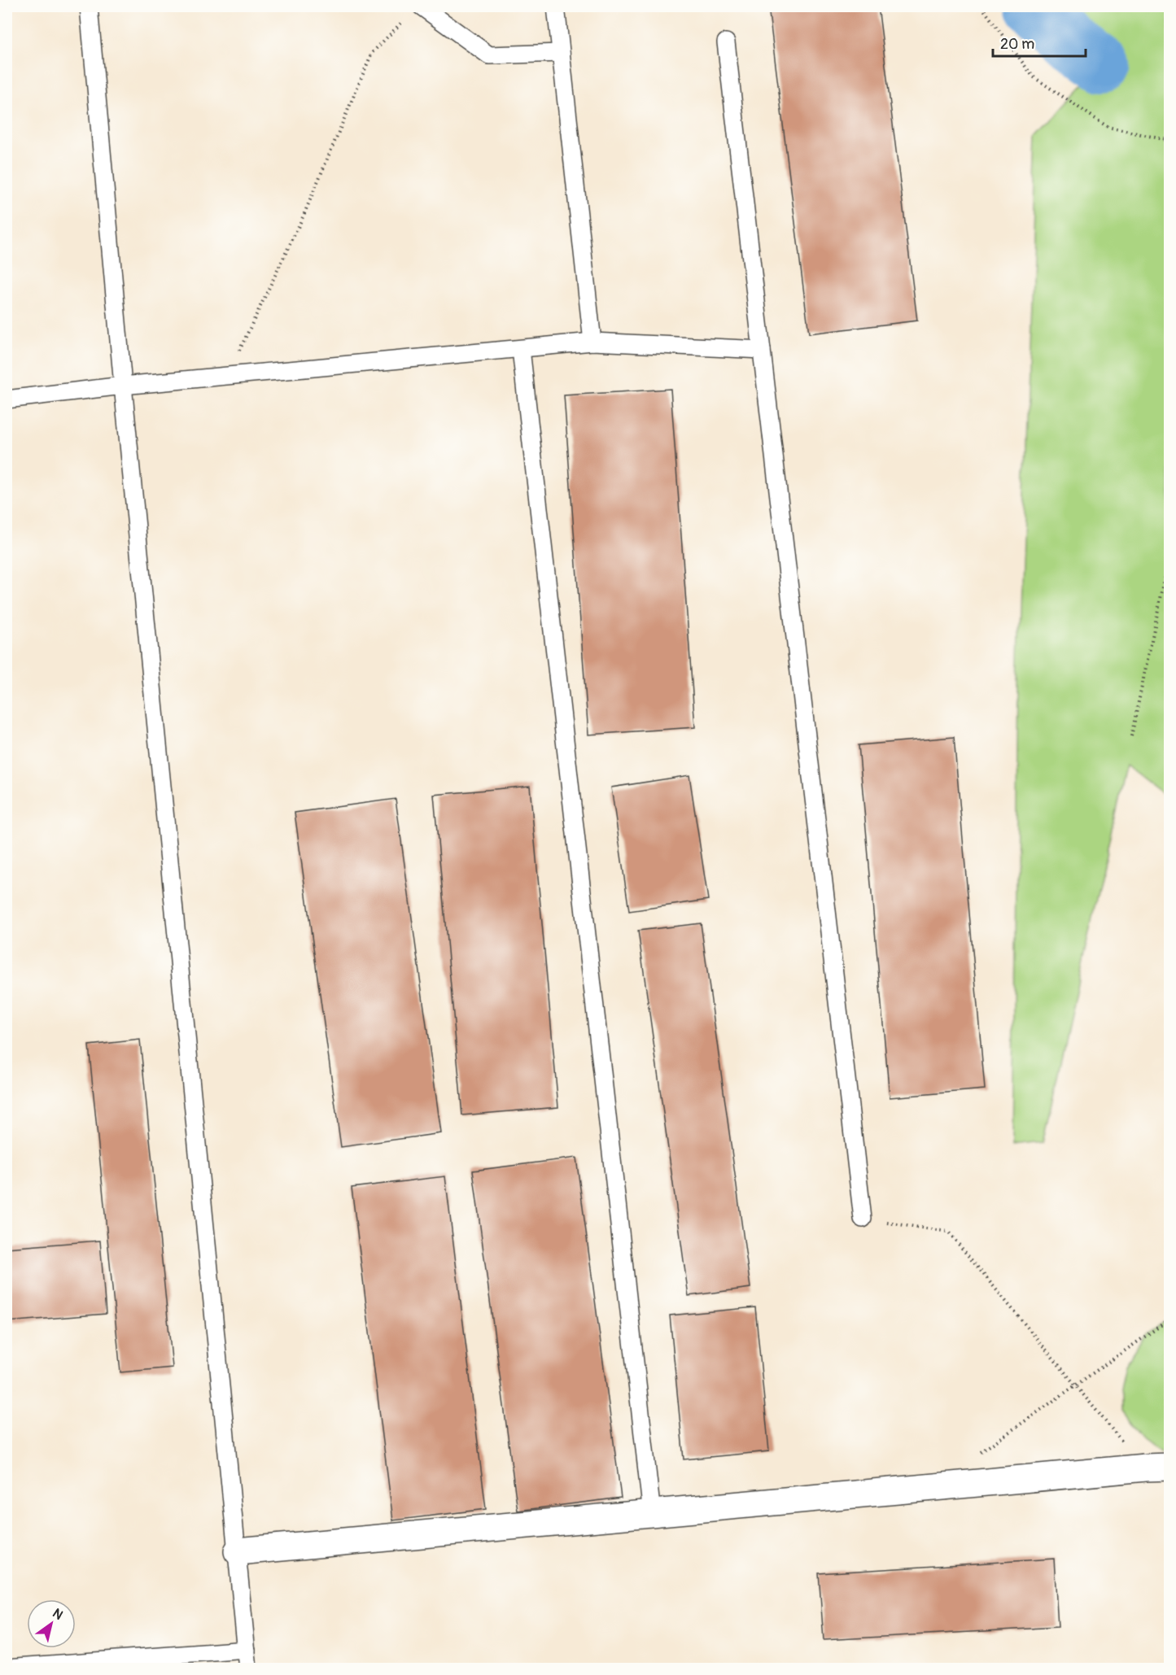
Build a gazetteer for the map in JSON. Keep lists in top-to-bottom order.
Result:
{
  "scale_bar": "20 m",
  "north": "top right"
}
